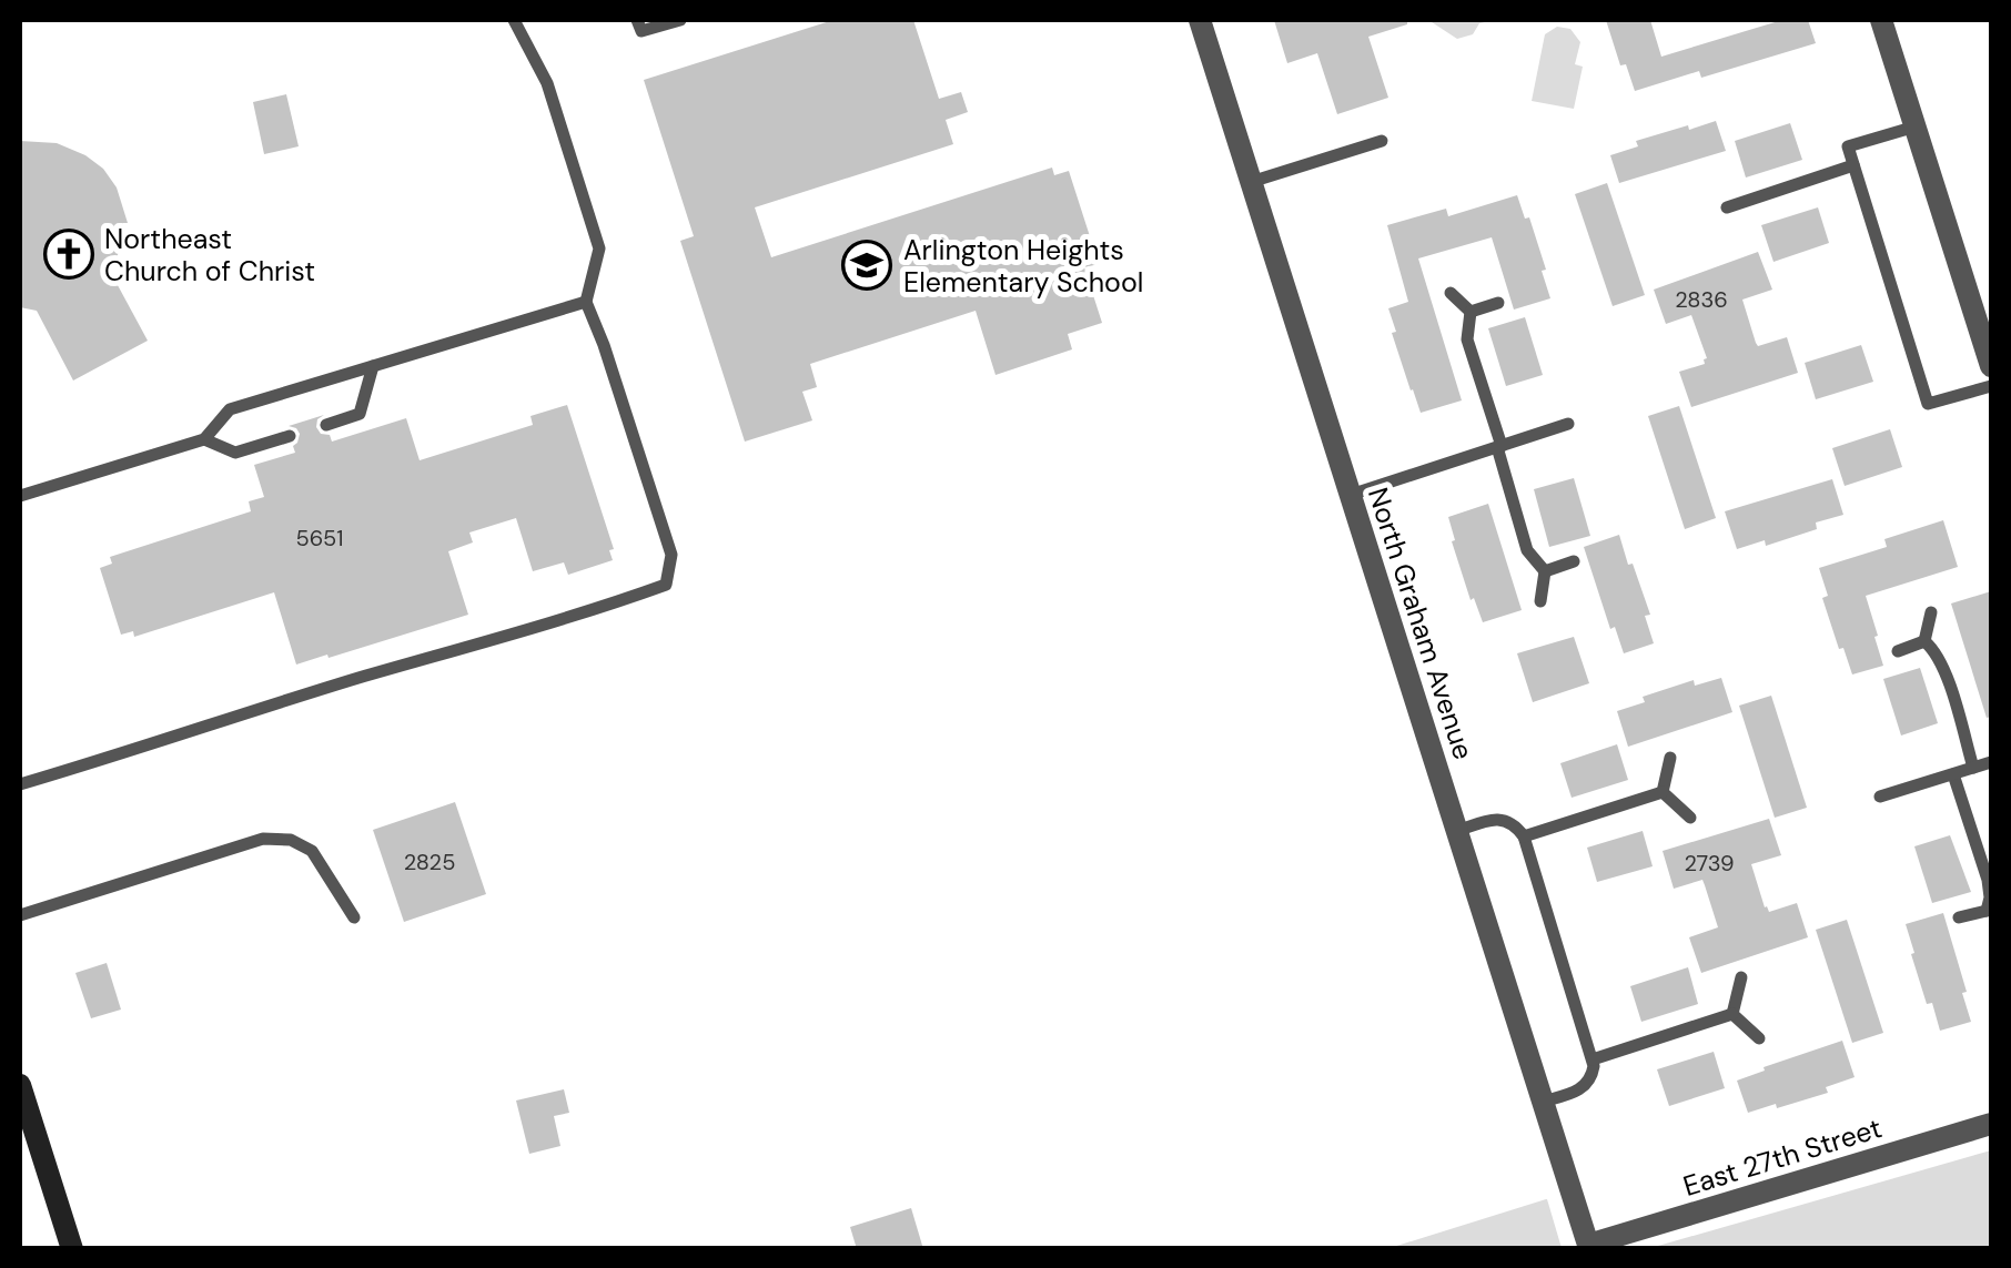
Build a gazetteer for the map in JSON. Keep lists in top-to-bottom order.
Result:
{
  "streets": {
    "street": ["North Graham Avenue", "East 27th Street"]
  },
  "crossings": [
    ["North Graham Avenue", "East 27th Street"]
  ],
  "places": {
    "church": ["Northeast Church of Christ"],
    "school or university": ["Arlington Heights Elementary School"]
  },
  "house_numbers": [
    "2836",
    "5651",
    "2825",
    "2739"
  ]
}
